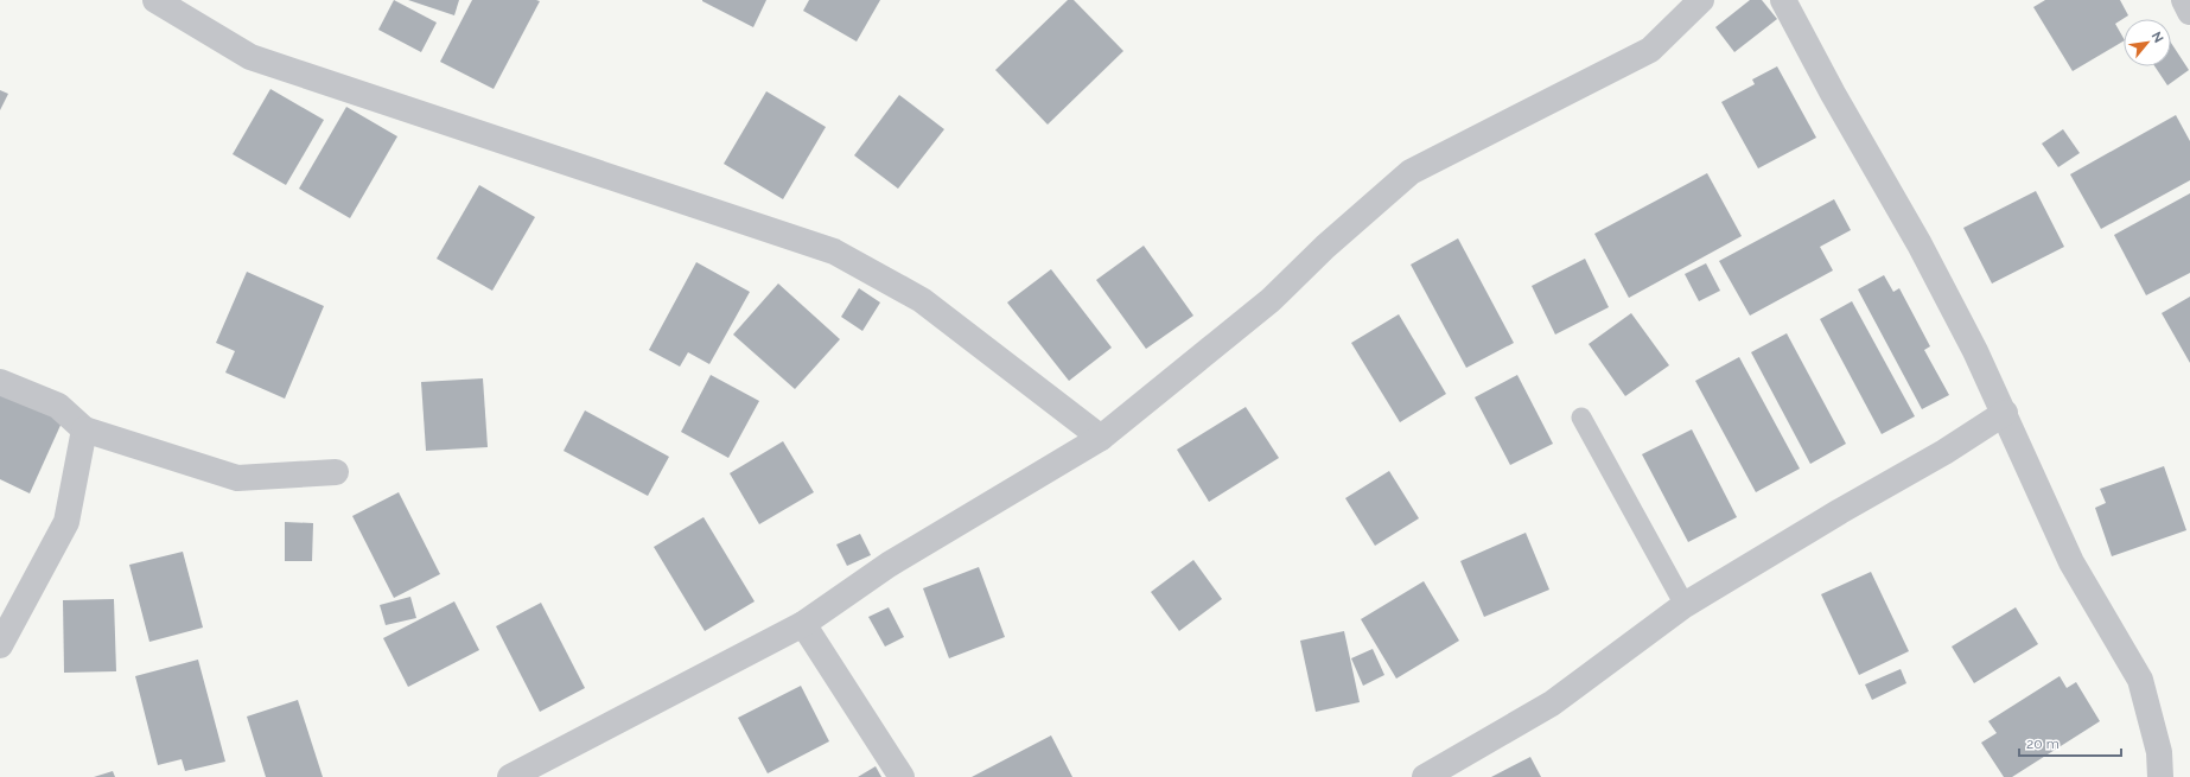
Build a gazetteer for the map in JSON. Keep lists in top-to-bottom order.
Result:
{
  "scale_bar": "20 m",
  "north": "top right"
}
